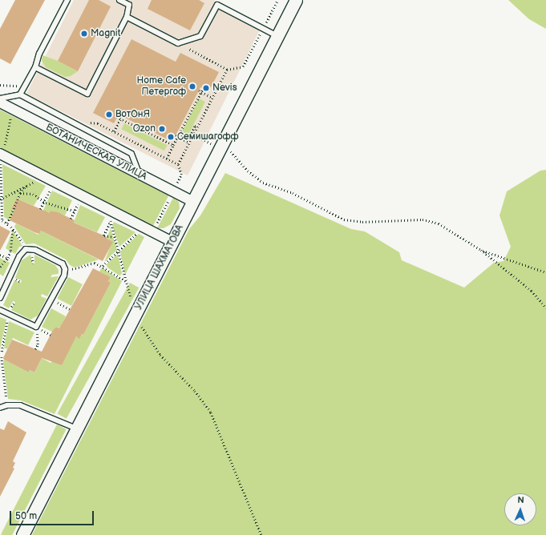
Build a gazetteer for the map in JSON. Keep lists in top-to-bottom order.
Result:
{
  "streets": {
    "street": ["БОТАНИЧЕСКАЯ УЛИЦА", "УЛИЦА ШАХМАТОВА"]
  },
  "crossings": [
    ["БОТАНИЧЕСКАЯ УЛИЦА", "УЛИЦА ШАХМАТОВА"]
  ],
  "places": [
    "Magnit",
    "Home Cafe Петергоф",
    "Nevis",
    "ВотОнЯ",
    "Ozon",
    "Семишагофф"
  ],
  "scale_bar": "50 m",
  "north": "top"
}
